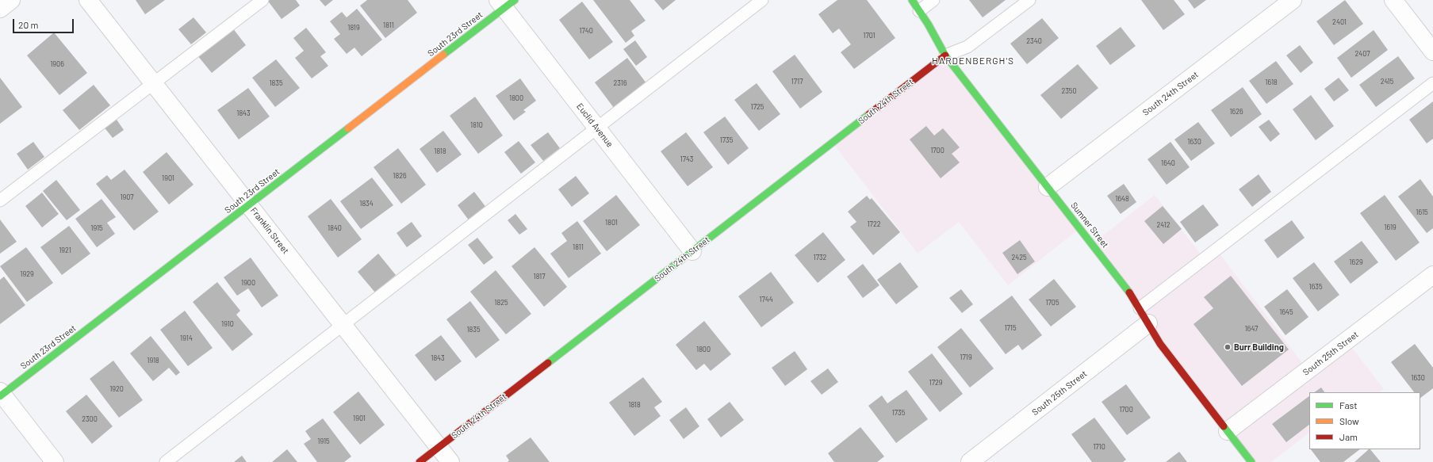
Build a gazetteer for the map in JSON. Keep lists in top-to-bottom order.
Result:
{
  "streets": {
    "street": [
      "South 23rd Street",
      "South 24th Street",
      "Euclid Avenue",
      "Sumner Street",
      "Franklin Street",
      "South 25th Street"
    ]
  },
  "crossings": [
    ["South 23rd Street", "Euclid Avenue"],
    ["South 23rd Street", "Franklin Street"],
    ["South 24th Street", "Euclid Avenue"],
    ["South 24th Street", "Sumner Street"],
    ["South 24th Street", "Franklin Street"],
    ["Sumner Street", "South 25th Street"]
  ],
  "districts": ["HARDENBERGH'S"],
  "places": ["Burr Building"],
  "house_numbers": [
    "2401",
    "1811",
    "1819",
    "1740",
    "1701",
    "2340",
    "2407",
    "1906",
    "1717",
    "2415",
    "1618",
    "1835",
    "2316",
    "2350",
    "1800",
    "1725",
    "1626",
    "1843",
    "1810",
    "1735",
    "1630",
    "1700",
    "1818",
    "1743",
    "1640",
    "1826",
    "1901",
    "1907",
    "1648",
    "1834",
    "1615",
    "1801",
    "1722",
    "2412",
    "1619",
    "1915",
    "1840",
    "1811",
    "1921",
    "1732",
    "2425",
    "1629",
    "1929",
    "1817",
    "1900",
    "1635",
    "1744",
    "1825",
    "1705",
    "1645",
    "1910",
    "1715",
    "1647",
    "1835",
    "1914",
    "1800",
    "1719",
    "1843",
    "1918",
    "1630",
    "1729",
    "1920",
    "1818",
    "1700",
    "1735",
    "1901",
    "2300",
    "1915",
    "1710"
  ],
  "legend": ["Fast", "Slow", "Jam"],
  "scale_bar": "20 m"
}
